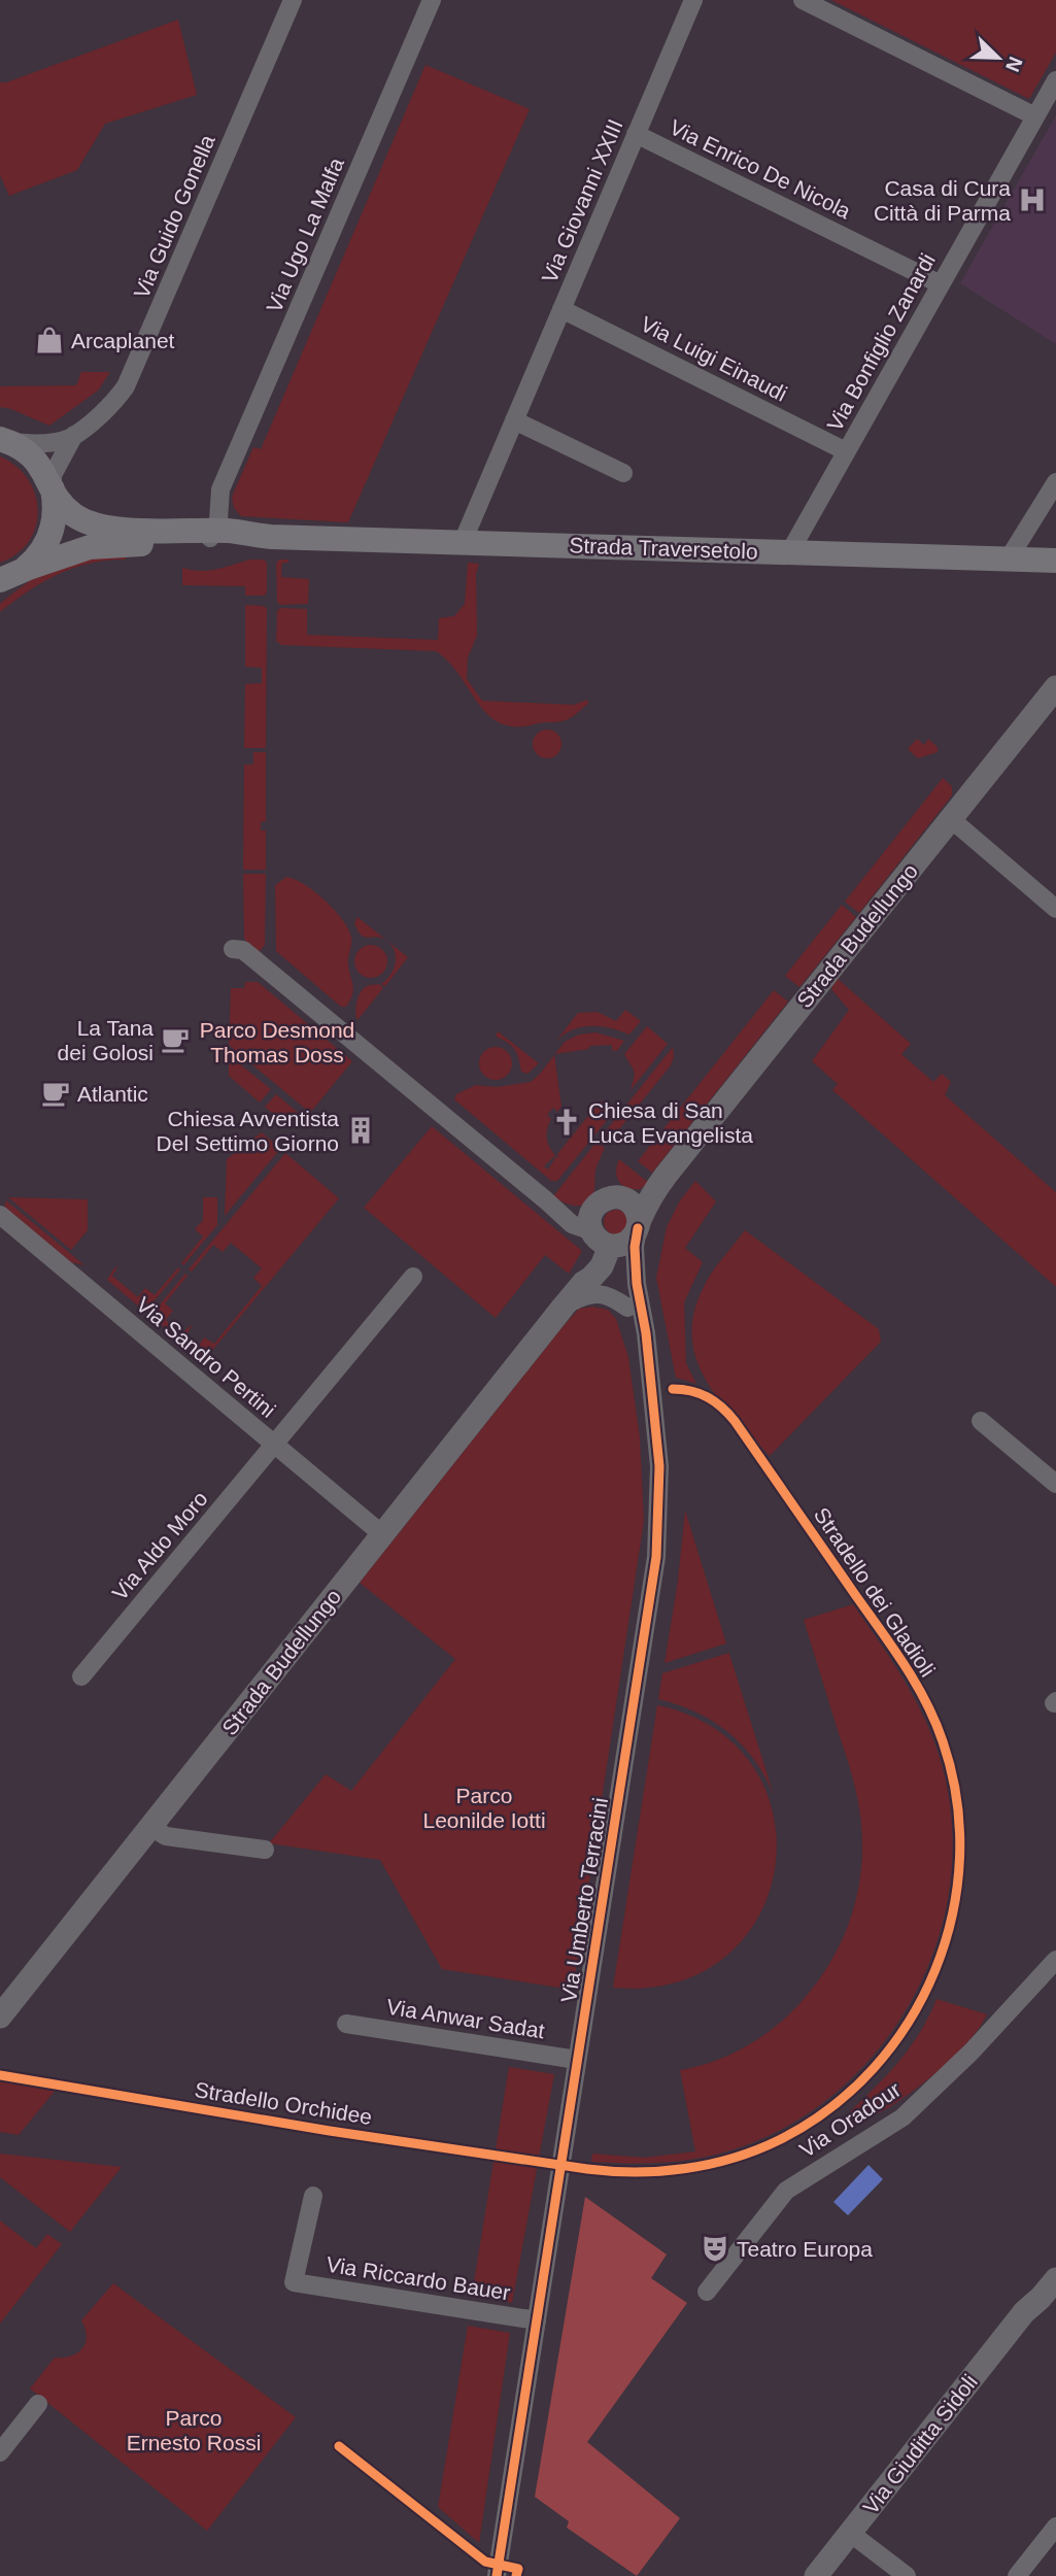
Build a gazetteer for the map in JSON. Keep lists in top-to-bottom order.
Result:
{
  "streets": {
    "main road": ["Strada Traversetolo"],
    "street": [
      "Via Enrico De Nicola",
      "Via Giovanni XXIII",
      "Via Guido Gonella",
      "Via Ugo La Malfa",
      "Via Bonfiglio Zanardi",
      "Via Luigi Einaudi",
      "Strada Budellungo",
      "Via Sandro Pertini",
      "Via Aldo Moro",
      "Via Umberto Terracini",
      "Via Anwar Sadat",
      "Via Oradour",
      "Via Riccardo Bauer",
      "Via Giuditta Sidoli"
    ],
    "cycle path": ["Stradello dei Gladioli"]
  },
  "crossings": [
    ["Via Enrico De Nicola", "Via Giovanni XXIII"],
    ["Via Enrico De Nicola", "Via Bonfiglio Zanardi"],
    ["Via Giovanni XXIII", "Via Luigi Einaudi"],
    ["Via Giovanni XXIII", "Strada Traversetolo"],
    ["Via Guido Gonella", "Strada Traversetolo"],
    ["Via Ugo La Malfa", "Strada Traversetolo"],
    ["Via Bonfiglio Zanardi", "Via Luigi Einaudi"],
    ["Via Bonfiglio Zanardi", "Strada Traversetolo"],
    ["Strada Budellungo", "Via Sandro Pertini"],
    ["Strada Budellungo", "Via Umberto Terracini"],
    ["Via Sandro Pertini", "Via Aldo Moro"],
    ["Via Umberto Terracini", "Via Anwar Sadat"],
    ["Via Umberto Terracini", "Via Riccardo Bauer"]
  ],
  "parks": ["Parco Desmond Thomas Doss", "Parco Leonilde Iotti", "Parco Ernesto Rossi"],
  "places": {
    "hospital": ["Casa di Cura Città di Parma"],
    "shop": ["Arcaplanet"],
    "cafe": ["La Tana dei Golosi", "Atlantic"],
    "church": ["Chiesa di San Luca Evangelista"],
    "building": ["Chiesa Avventista Del Settimo Giorno"],
    "theatre": ["Teatro Europa"]
  },
  "north": "bottom right"
}
